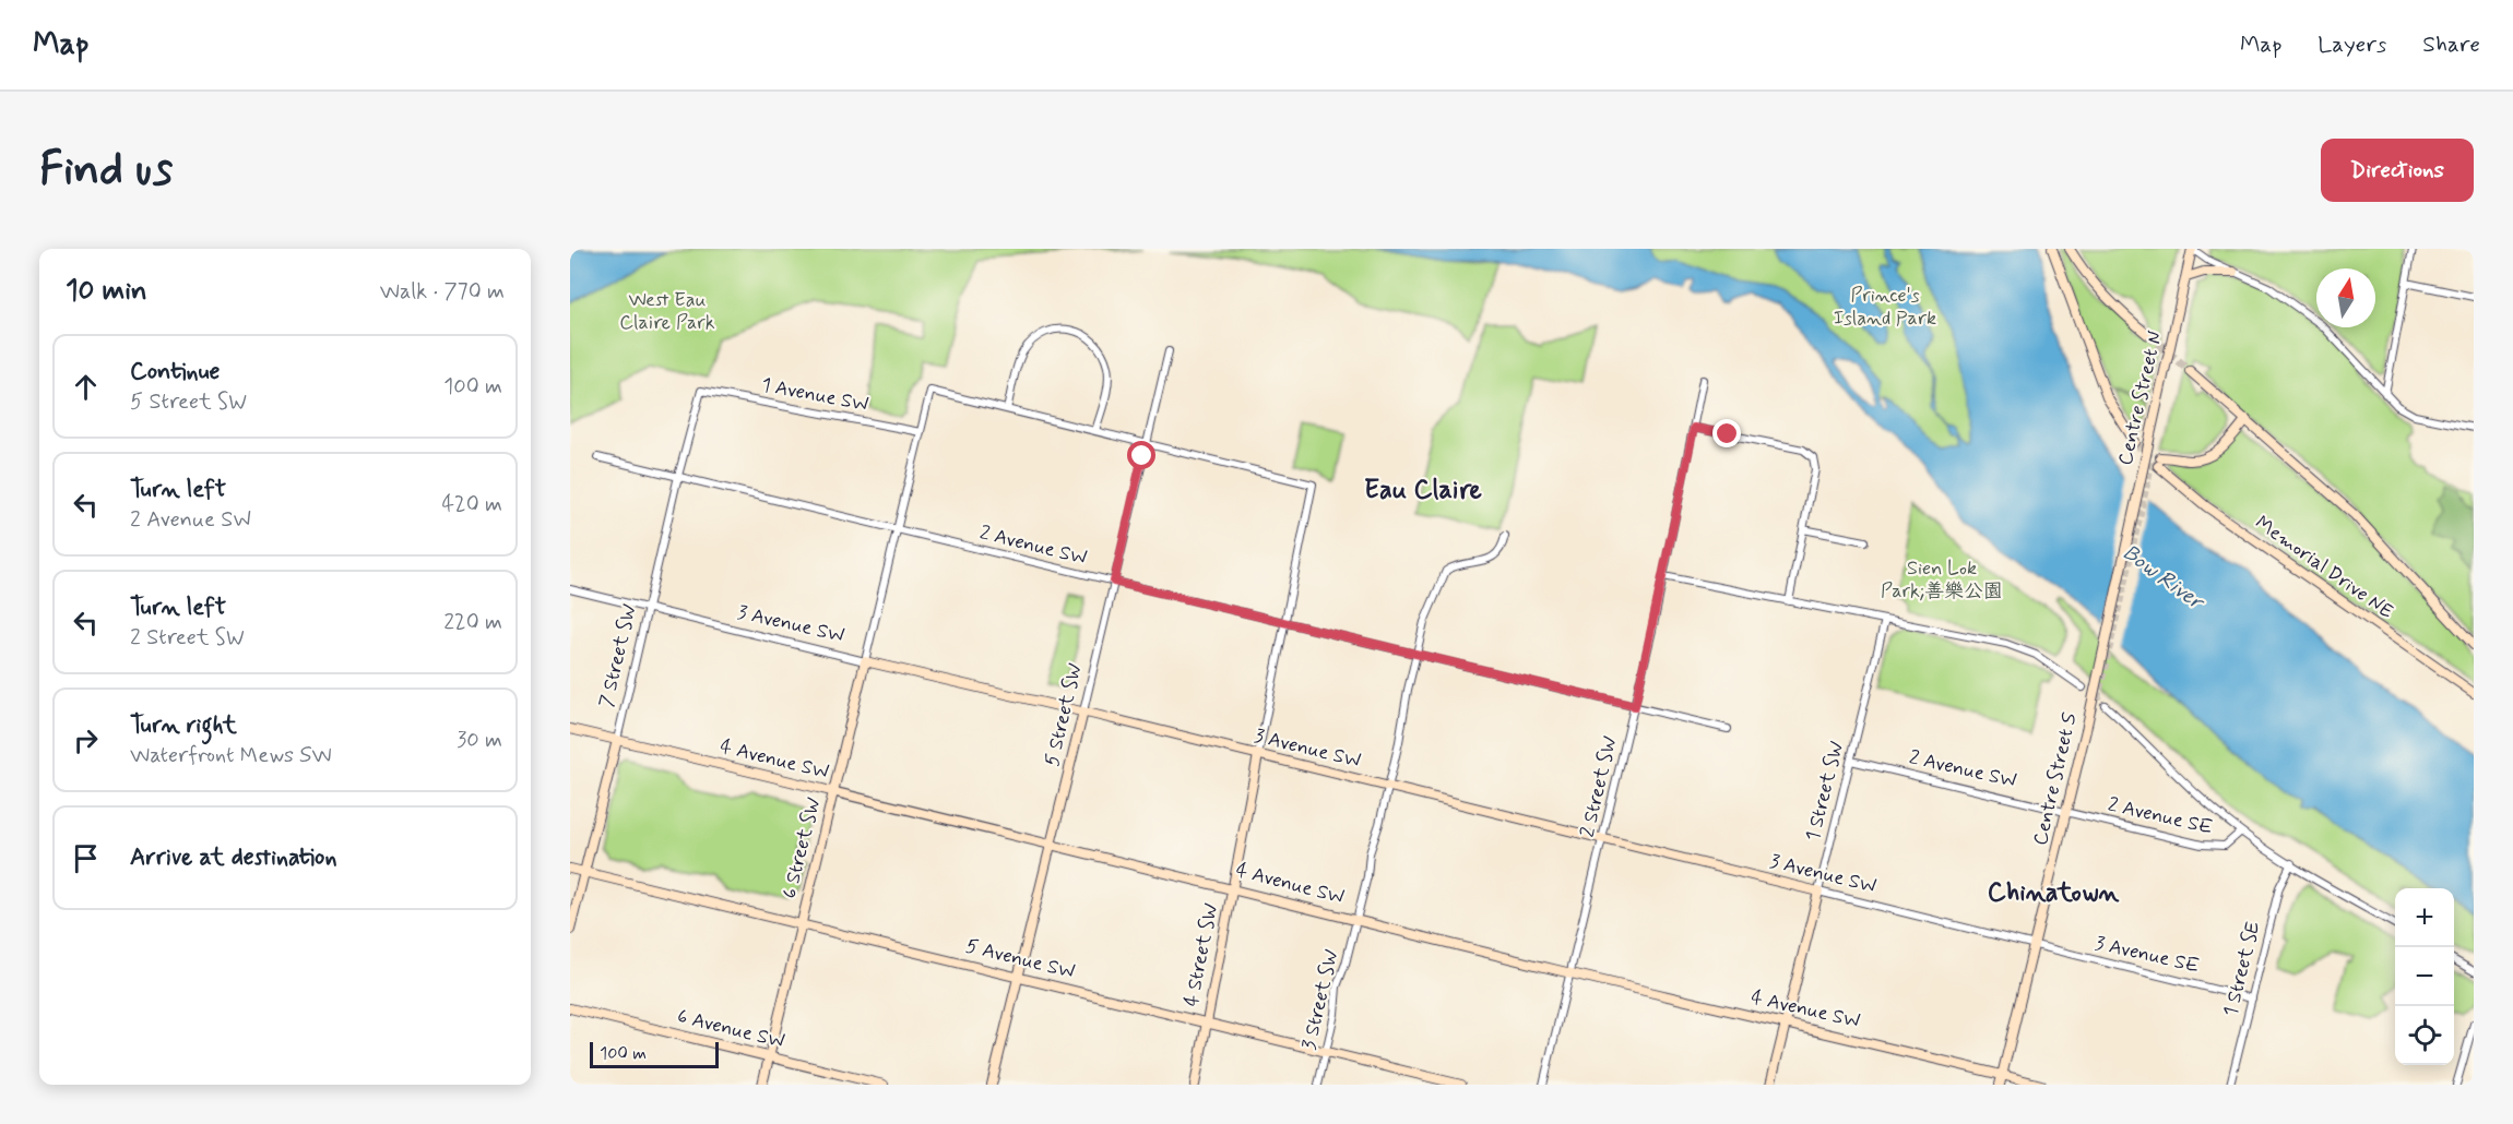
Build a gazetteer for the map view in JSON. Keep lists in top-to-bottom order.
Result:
{
  "streets": {
    "main road": [
      "Centre Street N",
      "Memorial Drive NE",
      "3 Avenue SW",
      "7 Street SW",
      "5 Street SW",
      "4 Avenue SW",
      "Centre Street S",
      "1 Street SW",
      "6 Street SW",
      "4 Street SW",
      "5 Avenue SW",
      "6 Avenue SW"
    ],
    "street": [
      "1 Avenue SW",
      "2 Avenue SW",
      "2 Street SW",
      "2 Avenue SE",
      "3 Avenue SE",
      "1 Street SE",
      "3 Street SW"
    ]
  },
  "crossings": [
    ["1 Avenue SW", "7 Street SW"],
    ["1 Avenue SW", "6 Street SW"],
    ["Centre Street N", "Centre Street S"],
    ["2 Avenue SW", "7 Street SW"],
    ["2 Avenue SW", "5 Street SW"],
    ["2 Avenue SW", "Centre Street S"],
    ["2 Avenue SW", "2 Street SW"],
    ["2 Avenue SW", "1 Street SW"],
    ["2 Avenue SW", "2 Avenue SE"],
    ["2 Avenue SW", "6 Street SW"],
    ["2 Avenue SW", "4 Street SW"],
    ["2 Avenue SW", "3 Street SW"],
    ["3 Avenue SW", "7 Street SW"],
    ["3 Avenue SW", "5 Street SW"],
    ["3 Avenue SW", "Centre Street S"],
    ["3 Avenue SW", "2 Street SW"],
    ["3 Avenue SW", "1 Street SW"],
    ["3 Avenue SW", "6 Street SW"],
    ["3 Avenue SW", "4 Street SW"],
    ["3 Avenue SW", "3 Avenue SE"],
    ["3 Avenue SW", "3 Street SW"],
    ["7 Street SW", "4 Avenue SW"],
    ["7 Street SW", "5 Avenue SW"],
    ["5 Street SW", "4 Avenue SW"],
    ["5 Street SW", "4 Street SW"],
    ["5 Street SW", "5 Avenue SW"],
    ["4 Avenue SW", "Centre Street S"],
    ["4 Avenue SW", "2 Street SW"],
    ["4 Avenue SW", "1 Street SW"],
    ["4 Avenue SW", "6 Street SW"],
    ["4 Avenue SW", "4 Street SW"],
    ["4 Avenue SW", "3 Street SW"],
    ["Centre Street S", "2 Avenue SE"],
    ["Centre Street S", "3 Avenue SE"],
    ["6 Street SW", "5 Avenue SW"],
    ["6 Street SW", "6 Avenue SW"],
    ["4 Street SW", "5 Avenue SW"],
    ["3 Avenue SE", "1 Street SE"],
    ["5 Avenue SW", "3 Street SW"]
  ],
  "districts": ["Eau Claire", "Chinatown"],
  "water": ["Bow River"],
  "parks": ["Prince's Island Park", "West Eau Claire Park", "Sien Lok Park;善樂公園"],
  "scale_bar": "100 m",
  "north": "top",
  "page": {
    "header": "Map",
    "nav": ["Map", "Layers", "Share"],
    "buttons": "Directions",
    "title": "Find us",
    "heading": ["10 min", "Walk · 770 m"],
    "list": [
      ["Continue", "5 Street SW", "100 m"],
      ["Turn left", "2 Avenue SW", "420 m"],
      ["Turn left", "2 Street SW", "220 m"],
      ["Turn right", "Waterfront Mews SW", "30 m"],
      "Arrive at destination"
    ],
    "map_buttons": ["+", "−"],
    "scale": "100 m"
  }
}
